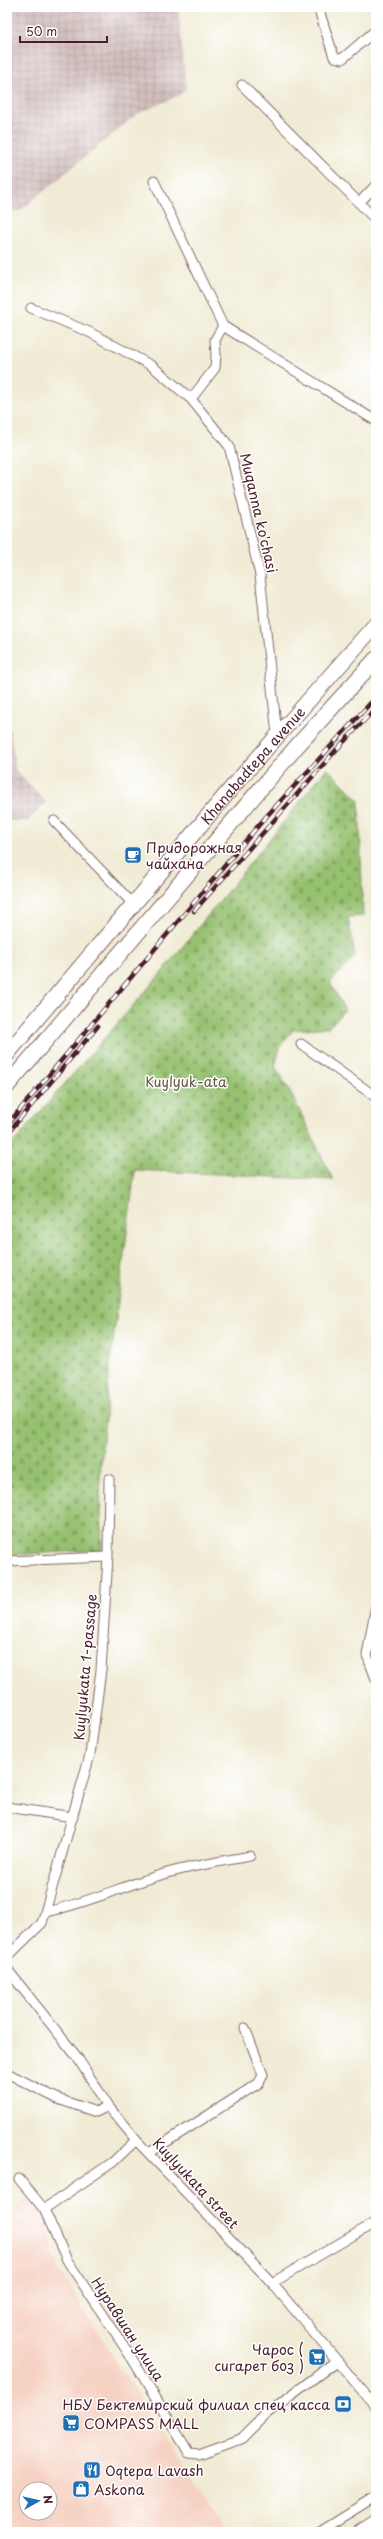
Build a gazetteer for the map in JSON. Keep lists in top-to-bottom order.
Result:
{
  "streets": {
    "highway": ["Khanabadtepa avenue"],
    "street": [
      "Muqanna ko'chasi",
      "Kuylyukata 1-passage",
      "Kuylyukata street",
      "Нуравшан улица"
    ]
  },
  "crossings": [
    ["Muqanna ko'chasi", "Khanabadtepa avenue"],
    ["Kuylyukata street", "Нуравшан улица"]
  ],
  "parks": ["Kuylyuk-ata"],
  "places": {
    "cafe": ["Придорожная чайхана"],
    "supermarket": ["Чарос ( сигарет боз )", "COMPASS MALL"],
    "bank": ["НБУ Бектемирский филиал спец касса"],
    "restaurant": ["Oqtepa Lavash"],
    "shop": ["Askona"]
  },
  "scale_bar": "50 m",
  "north": "right"
}
